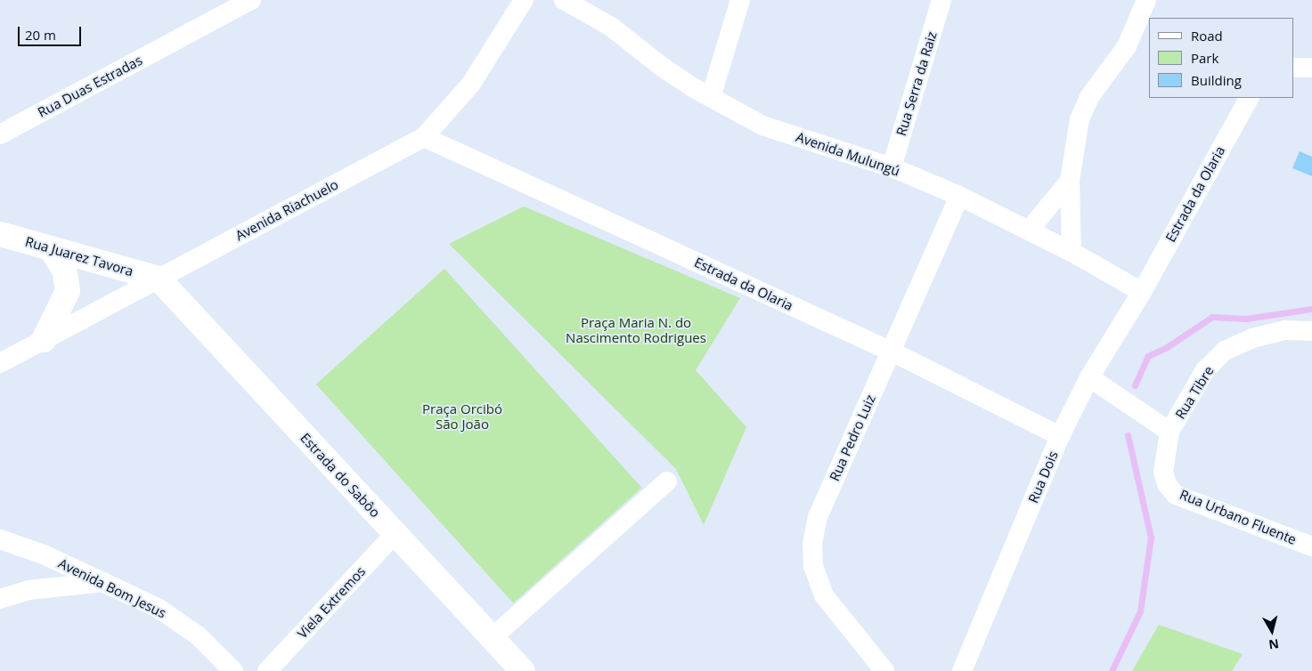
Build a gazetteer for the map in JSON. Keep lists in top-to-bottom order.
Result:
{
  "streets": {
    "street": [
      "Rua Serra da Raiz",
      "Rua Duas Estradas",
      "Avenida Mulungú",
      "Estrada da Olaria",
      "Avenida Riachuelo",
      "Rua Juarez Tavora",
      "Rua Tibre",
      "Rua Pedro Luiz",
      "Estrada do Sabôo",
      "Rua Dois",
      "Rua Urbano Fluente",
      "Avenida Bom Jesus",
      "Viela Extremos"
    ]
  },
  "crossings": [
    ["Rua Serra da Raiz", "Avenida Mulungú"],
    ["Avenida Mulungú", "Estrada da Olaria"],
    ["Avenida Mulungú", "Rua Pedro Luiz"],
    ["Avenida Mulungú", "Rua Dois"],
    ["Estrada da Olaria", "Avenida Riachuelo"],
    ["Estrada da Olaria", "Rua Pedro Luiz"],
    ["Estrada da Olaria", "Rua Dois"],
    ["Avenida Riachuelo", "Rua Juarez Tavora"],
    ["Avenida Riachuelo", "Estrada do Sabôo"],
    ["Rua Juarez Tavora", "Estrada do Sabôo"],
    ["Rua Tibre", "Rua Dois"],
    ["Rua Tibre", "Rua Urbano Fluente"],
    ["Estrada do Sabôo", "Viela Extremos"]
  ],
  "parks": ["Praça Maria N. do Nascimento Rodrigues", "Praça Orcibó São João"],
  "legend": ["Road", "Park", "Building"],
  "scale_bar": "20 m",
  "north": "bottom"
}
